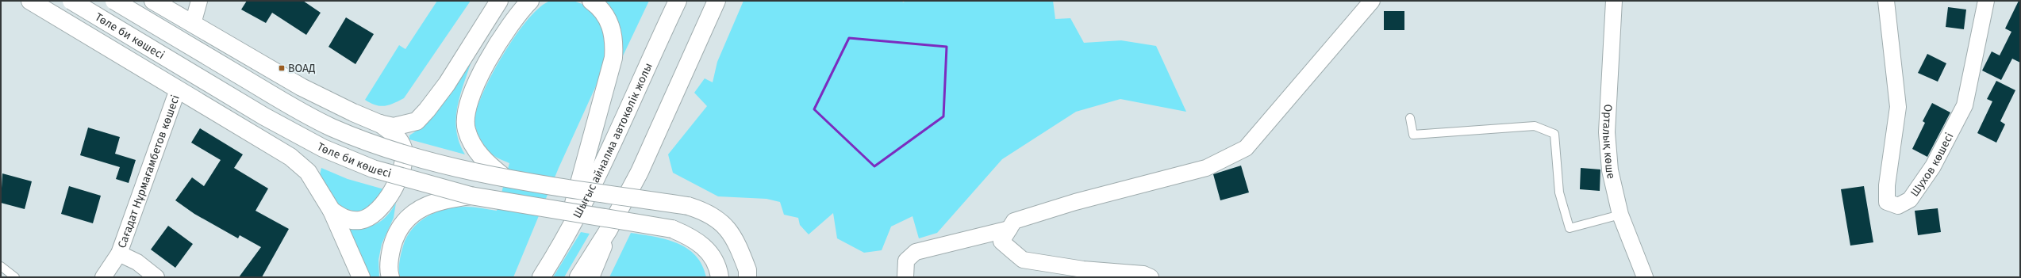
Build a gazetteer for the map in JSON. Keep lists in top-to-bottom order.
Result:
{
  "streets": {
    "main road": ["Төле би көшесі", "Шығыс айналма автокөлік жолы"],
    "street": ["Орталық көше", "Шухов көшесі", "Сағадат Нұрмағамбетов көшесі"]
  },
  "places": {
    "transit": ["ВОАД"]
  }
}
